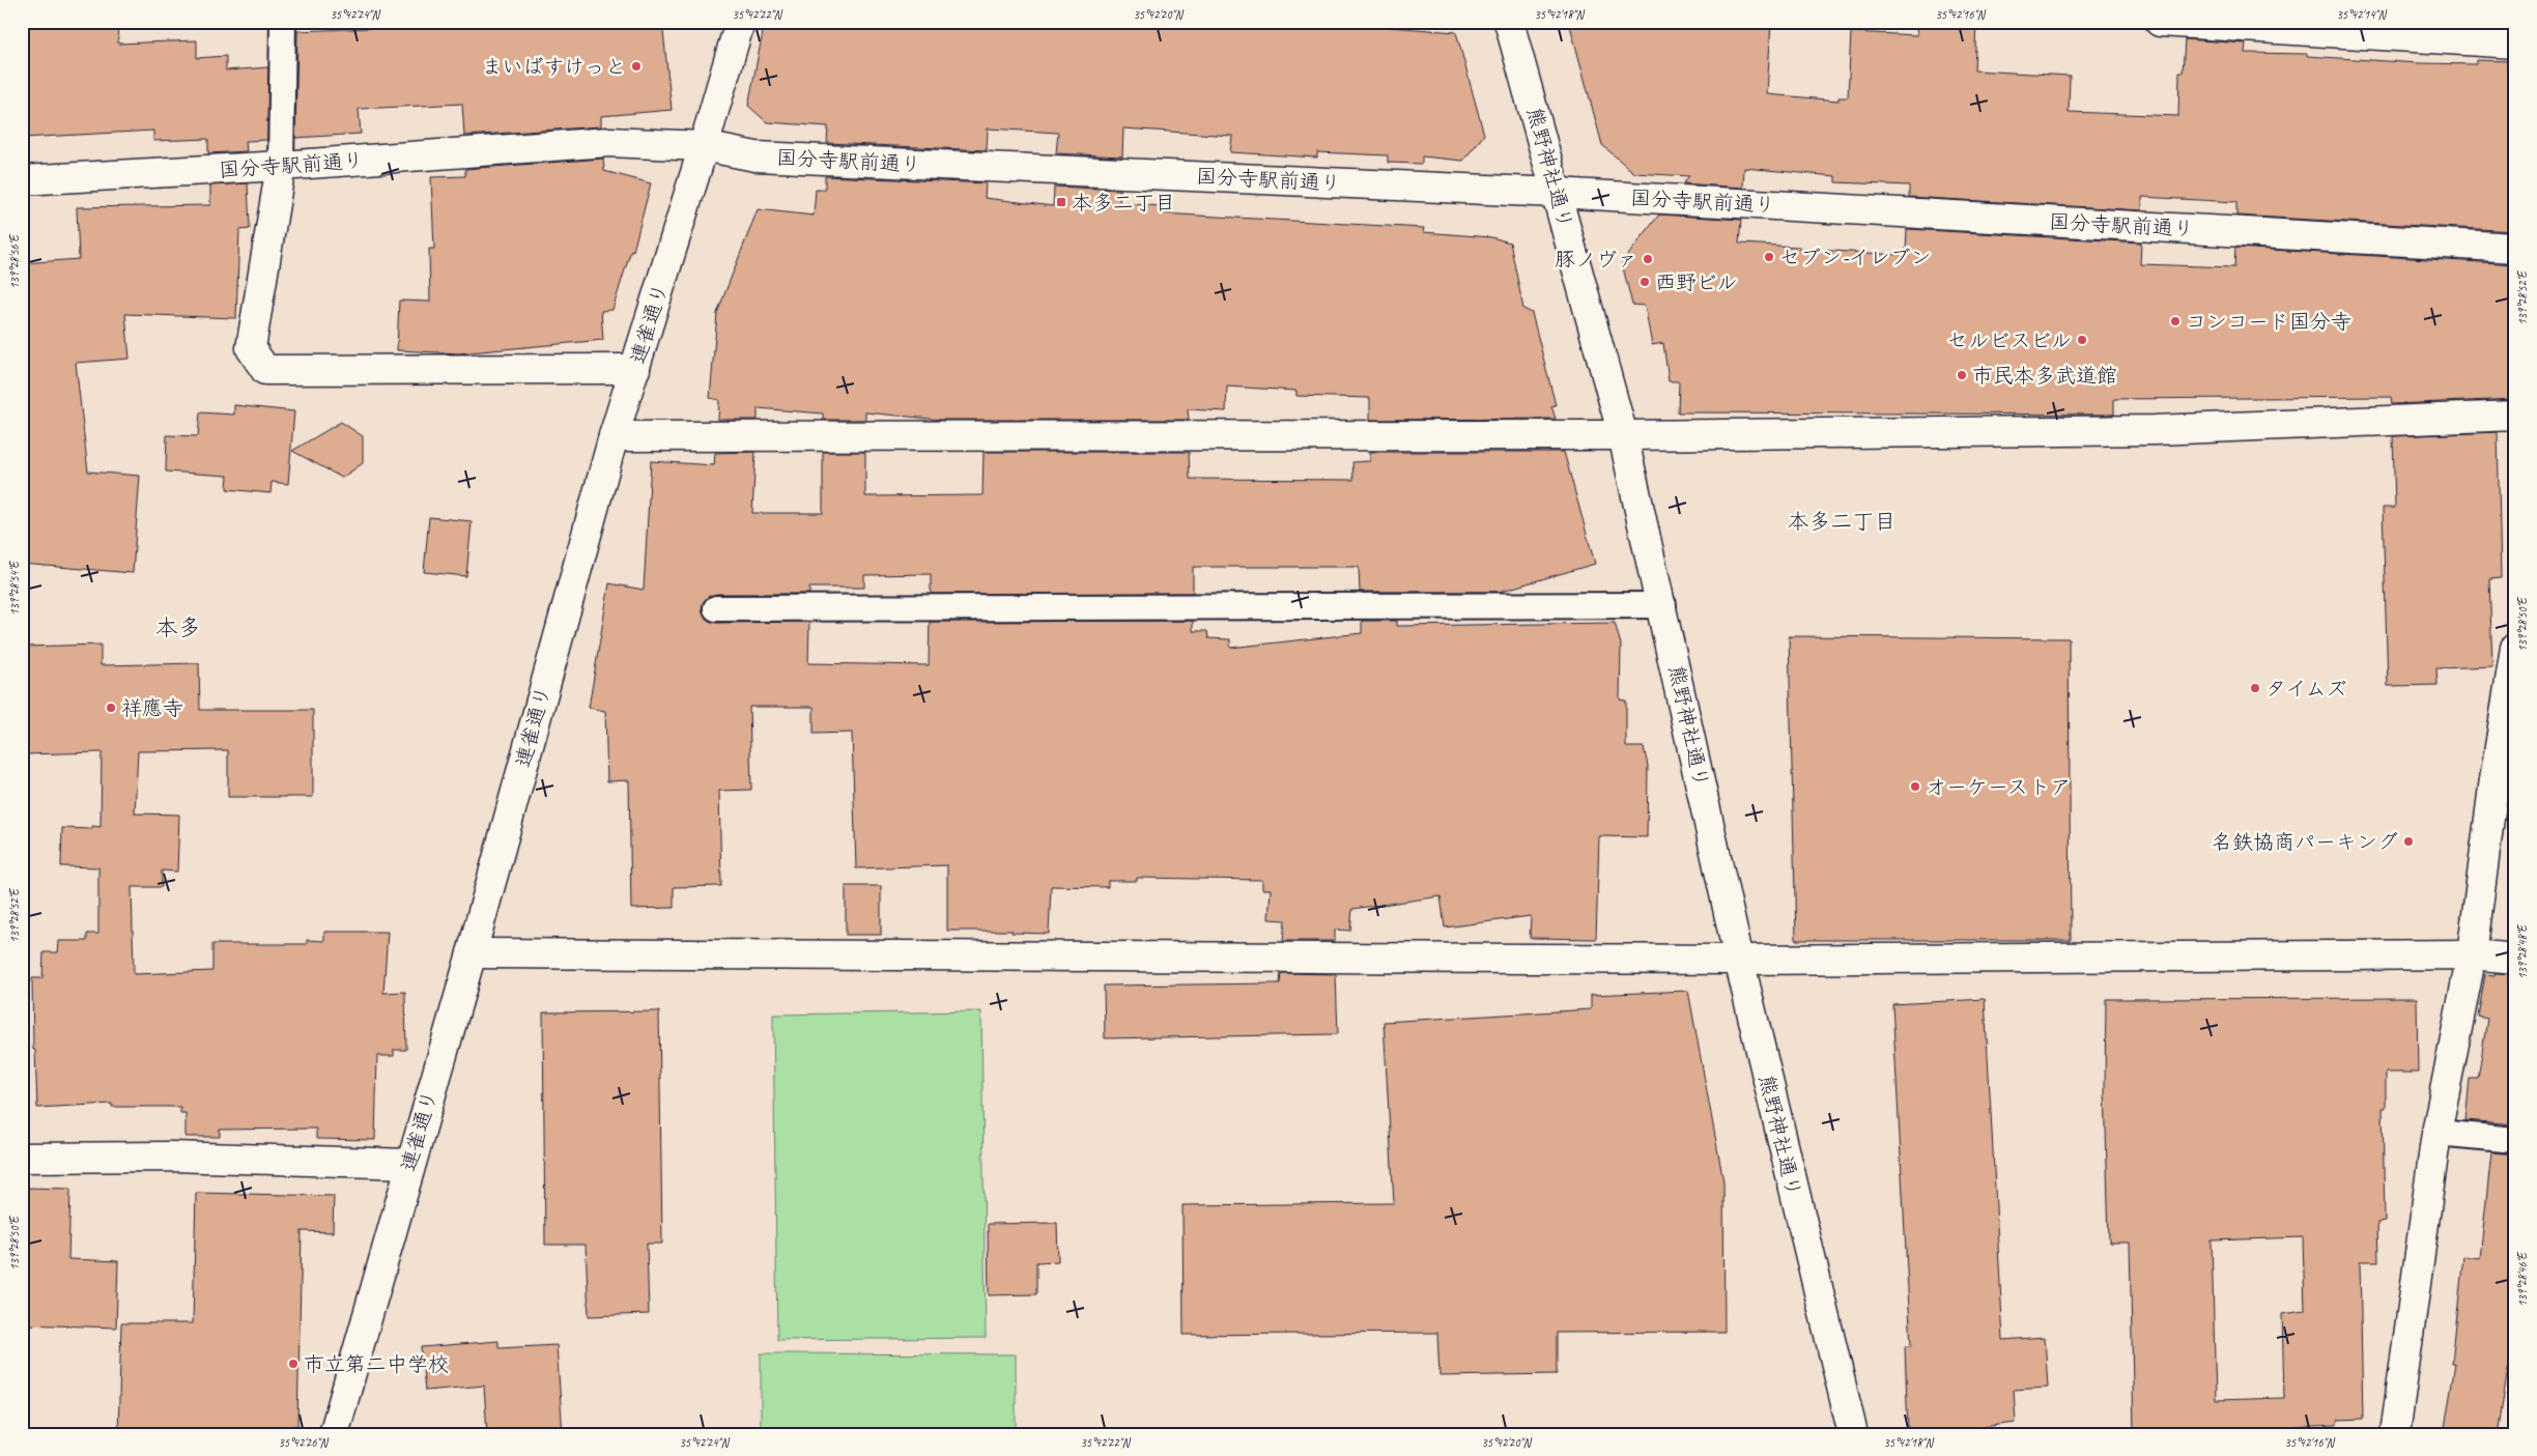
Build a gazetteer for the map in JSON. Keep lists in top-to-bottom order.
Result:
{
  "streets": {
    "street": ["国分寺駅前通り", "熊野神社通り", "連雀通り"]
  },
  "crossings": [
    ["国分寺駅前通り", "熊野神社通り"],
    ["国分寺駅前通り", "連雀通り"]
  ],
  "districts": ["本多二丁目", "本多"],
  "places": {
    "other": [
      "まいばすけっと",
      "セブン-イレブン",
      "豚ノヴァ",
      "西野ビル",
      "コンコード国分寺",
      "セルビスビル",
      "市民本多武道館",
      "タイムズ",
      "祥應寺",
      "オーケーストア",
      "名鉄協商パーキング",
      "市立第二中学校"
    ],
    "transit": ["本多二丁目"]
  },
  "coordinates": [
    "35°42'24\"N",
    "35°42'22\"N",
    "35°42'20\"N",
    "35°42'18\"N",
    "35°42'16\"N",
    "35°42'14\"N",
    "139°28'56\"E",
    "139°28'52\"E",
    "139°28'54\"E",
    "139°28'50\"E",
    "139°28'48\"E",
    "139°28'46\"E",
    "35°42'26\"N"
  ]
}
